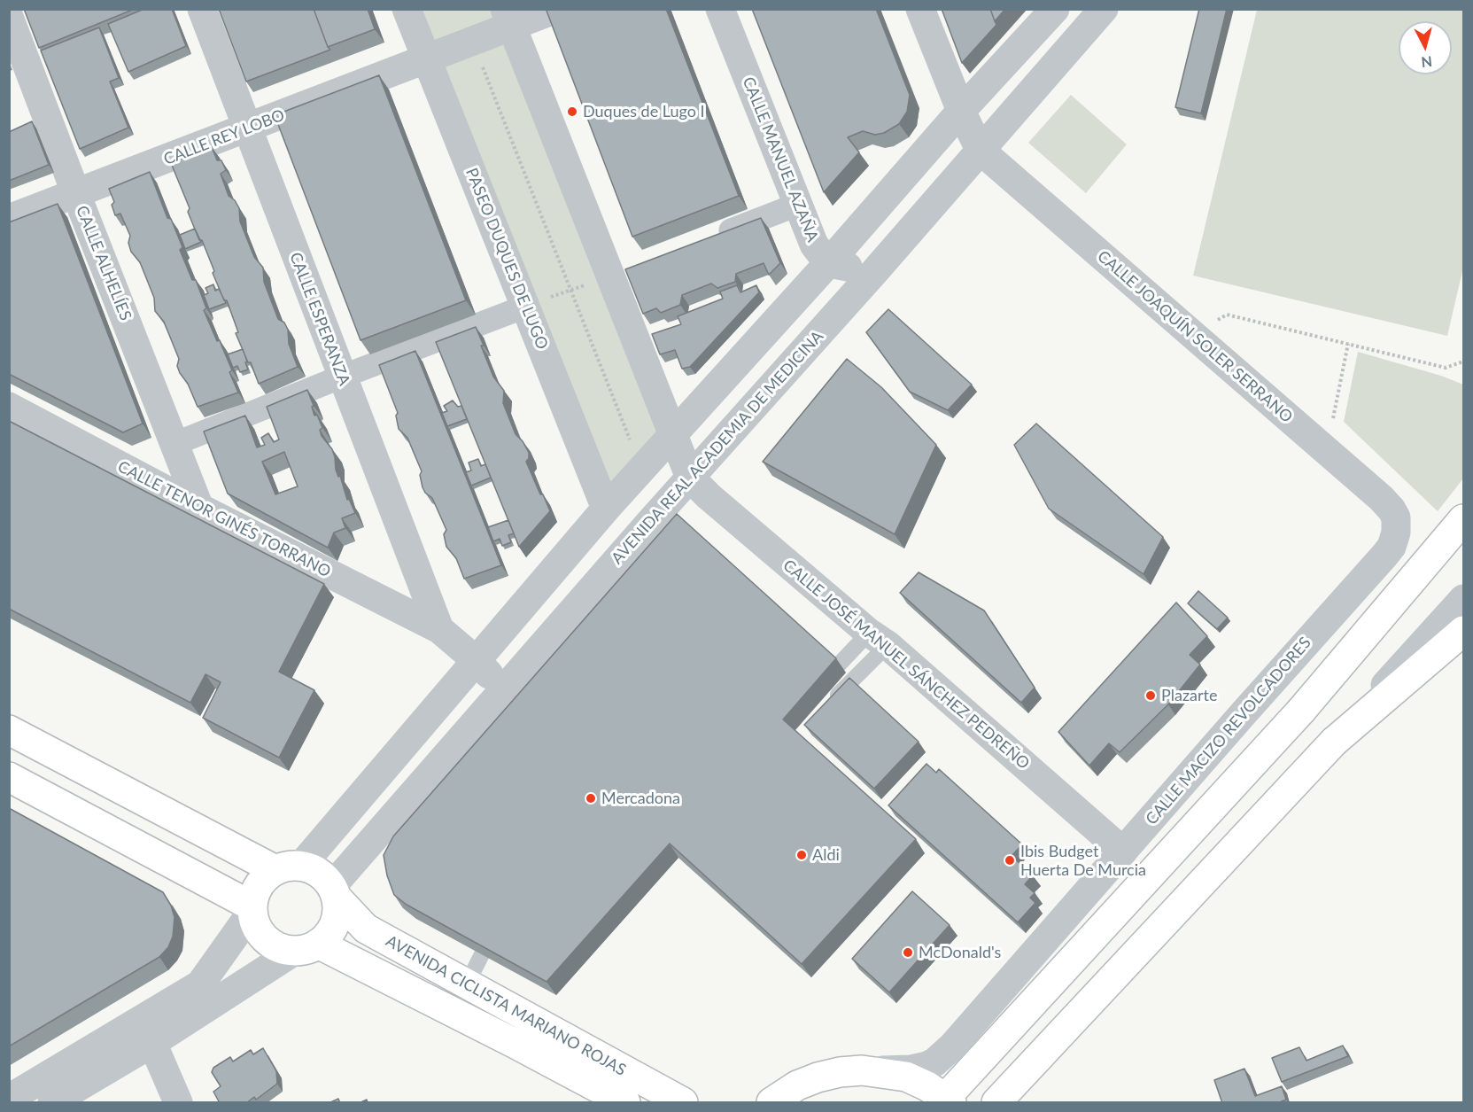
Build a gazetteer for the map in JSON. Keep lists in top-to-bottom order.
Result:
{
  "streets": {
    "main road": ["AVENIDA CICLISTA MARIANO ROJAS"],
    "street": [
      "CALLE REY LOBO",
      "CALLE MANUEL AZAÑA",
      "PASEO DUQUES DE LUGO",
      "CALLE ALHELÍES",
      "CALLE ESPERANZA",
      "CALLE JOAQUÍN SOLER SERRANO",
      "AVENIDA REAL ACADEMIA DE MEDICINA",
      "CALLE TENOR GINÉS TORRANO",
      "CALLE JOSÉ MANUEL SÁNCHEZ PEDREÑO",
      "CALLE MACIZO REVOLCADORES"
    ]
  },
  "crossings": [
    ["CALLE REY LOBO", "PASEO DUQUES DE LUGO"],
    ["CALLE REY LOBO", "CALLE ALHELÍES"],
    ["CALLE REY LOBO", "CALLE ESPERANZA"],
    ["CALLE ALHELÍES", "CALLE TENOR GINÉS TORRANO"],
    ["CALLE ESPERANZA", "CALLE TENOR GINÉS TORRANO"],
    ["CALLE JOAQUÍN SOLER SERRANO", "AVENIDA REAL ACADEMIA DE MEDICINA"],
    ["CALLE JOAQUÍN SOLER SERRANO", "CALLE MACIZO REVOLCADORES"],
    ["AVENIDA REAL ACADEMIA DE MEDICINA", "CALLE JOSÉ MANUEL SÁNCHEZ PEDREÑO"],
    ["AVENIDA REAL ACADEMIA DE MEDICINA", "AVENIDA CICLISTA MARIANO ROJAS"],
    ["CALLE JOSÉ MANUEL SÁNCHEZ PEDREÑO", "CALLE MACIZO REVOLCADORES"]
  ],
  "places": [
    "Duques de Lugo I",
    "Plazarte",
    "Mercadona",
    "Aldi",
    "Ibis Budget Huerta De Murcia",
    "McDonald's"
  ],
  "north": "bottom"
}
